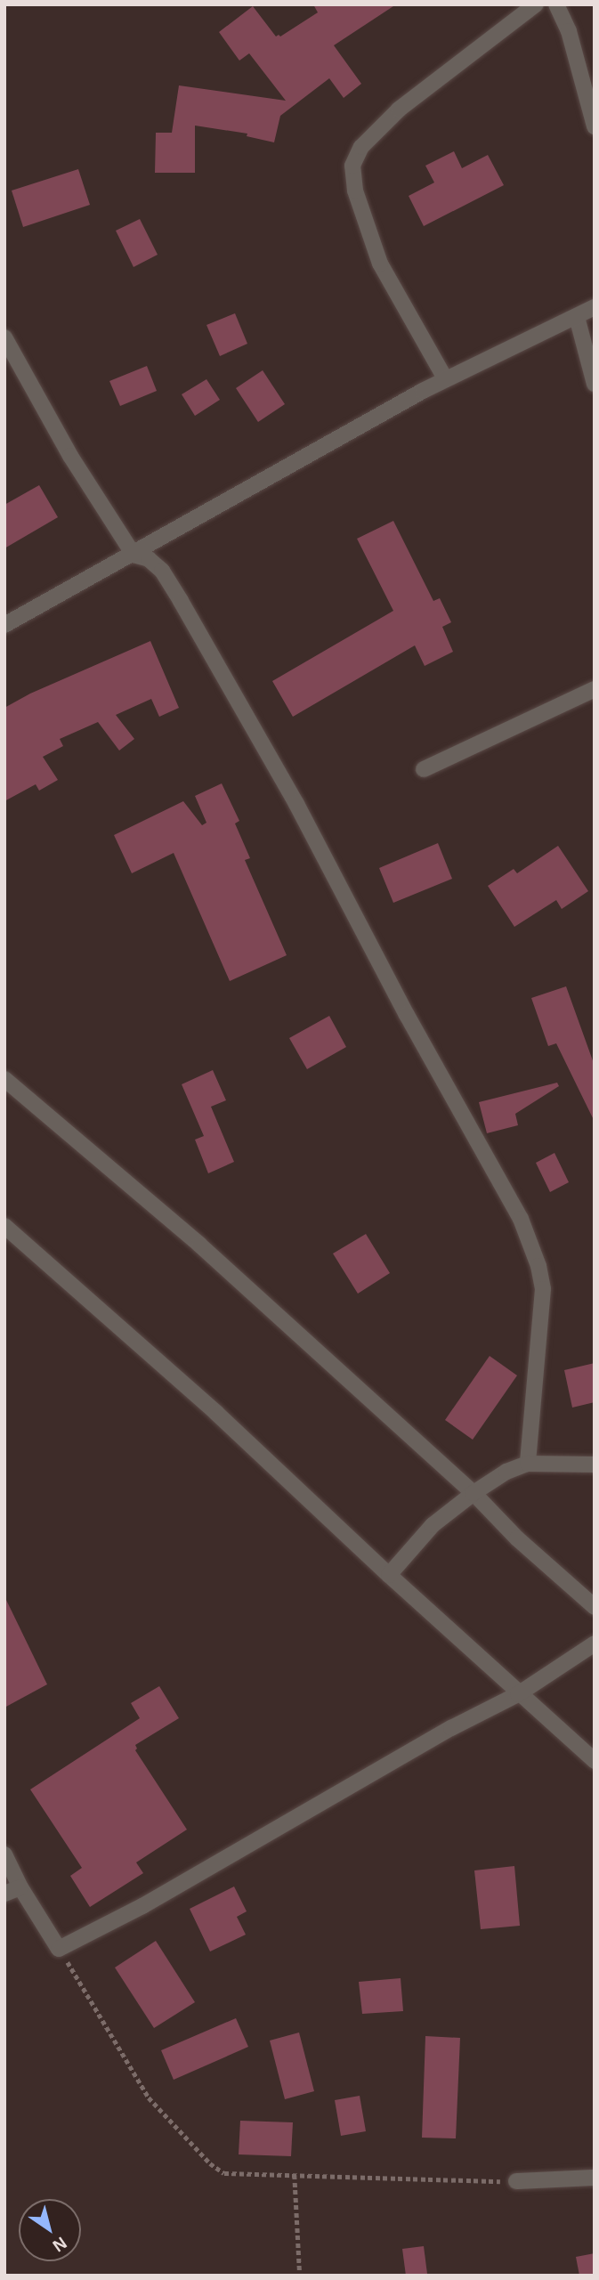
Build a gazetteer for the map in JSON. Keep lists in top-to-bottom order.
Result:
{
  "north": "bottom right"
}
